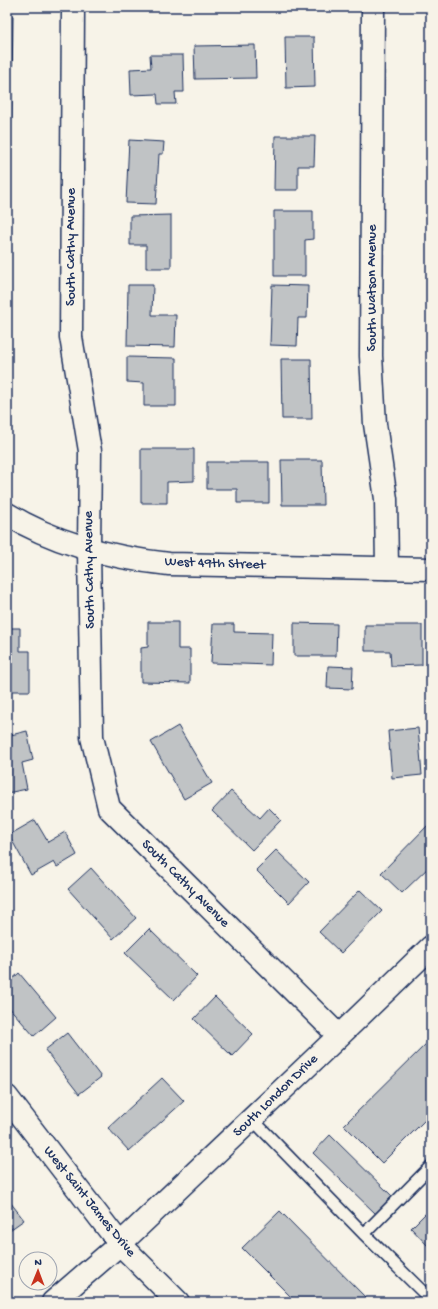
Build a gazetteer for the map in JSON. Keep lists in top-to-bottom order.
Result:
{
  "streets": {
    "street": [
      "South Cathy Avenue",
      "South Watson Avenue",
      "West 49th Street",
      "South London Drive",
      "West Saint James Drive"
    ]
  },
  "crossings": [
    ["South Cathy Avenue", "West 49th Street"],
    ["South Cathy Avenue", "South London Drive"],
    ["South Watson Avenue", "West 49th Street"],
    ["South London Drive", "West Saint James Drive"]
  ],
  "north": "top"
}
